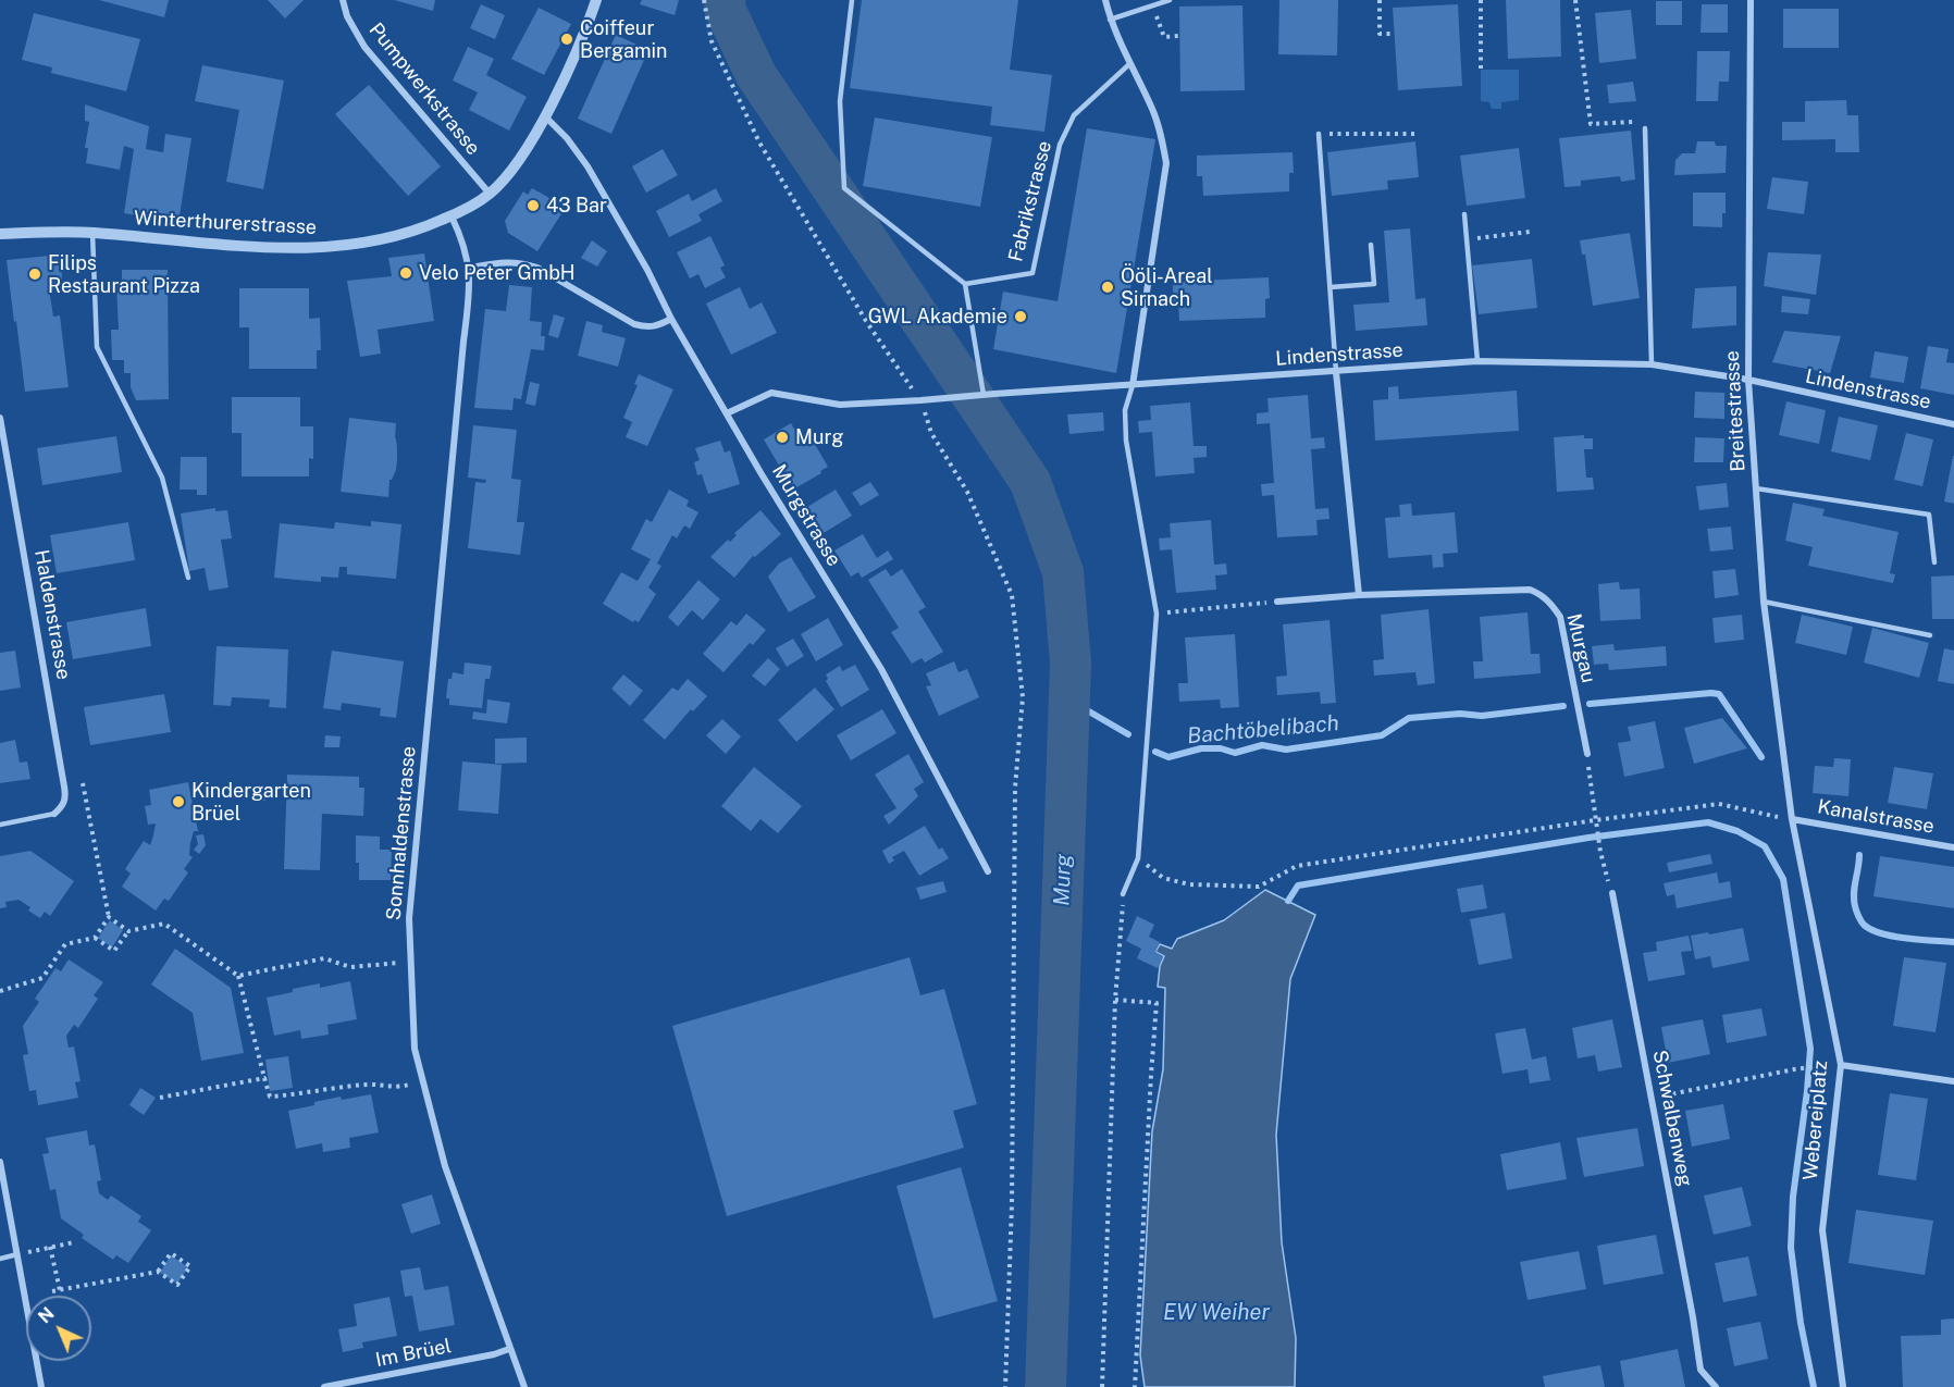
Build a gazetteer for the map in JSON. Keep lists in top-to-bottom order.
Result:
{
  "streets": {
    "street": [
      "Pumpwerkstrasse",
      "Winterthurerstrasse",
      "Lindenstrasse",
      "Breitestrasse",
      "Murgstrasse",
      "Haldenstrasse",
      "Murgau",
      "Kanalstrasse",
      "Sonnhaldenstrasse",
      "Schwalbenweg",
      "Webereiplatz",
      "Im Brüel"
    ],
    "lane": ["Fabrikstrasse"]
  },
  "crossings": [
    ["Pumpwerkstrasse", "Winterthurerstrasse"],
    ["Winterthurerstrasse", "Murgstrasse"],
    ["Lindenstrasse", "Breitestrasse"],
    ["Lindenstrasse", "Murgstrasse"],
    ["Breitestrasse", "Kanalstrasse"],
    ["Breitestrasse", "Webereiplatz"],
    ["Kanalstrasse", "Webereiplatz"],
    ["Sonnhaldenstrasse", "Im Brüel"]
  ],
  "water": ["Bachtöbelibach", "Murg", "EW Weiher"],
  "places": [
    "Coiffeur Bergamin",
    "43 Bar",
    "Velo Peter GmbH",
    "Filips Restaurant Pizza",
    "Ööli-Areal Sirnach",
    "GWL Akademie",
    "Murg",
    "Kindergarten Brüel"
  ],
  "north": "top left"
}
